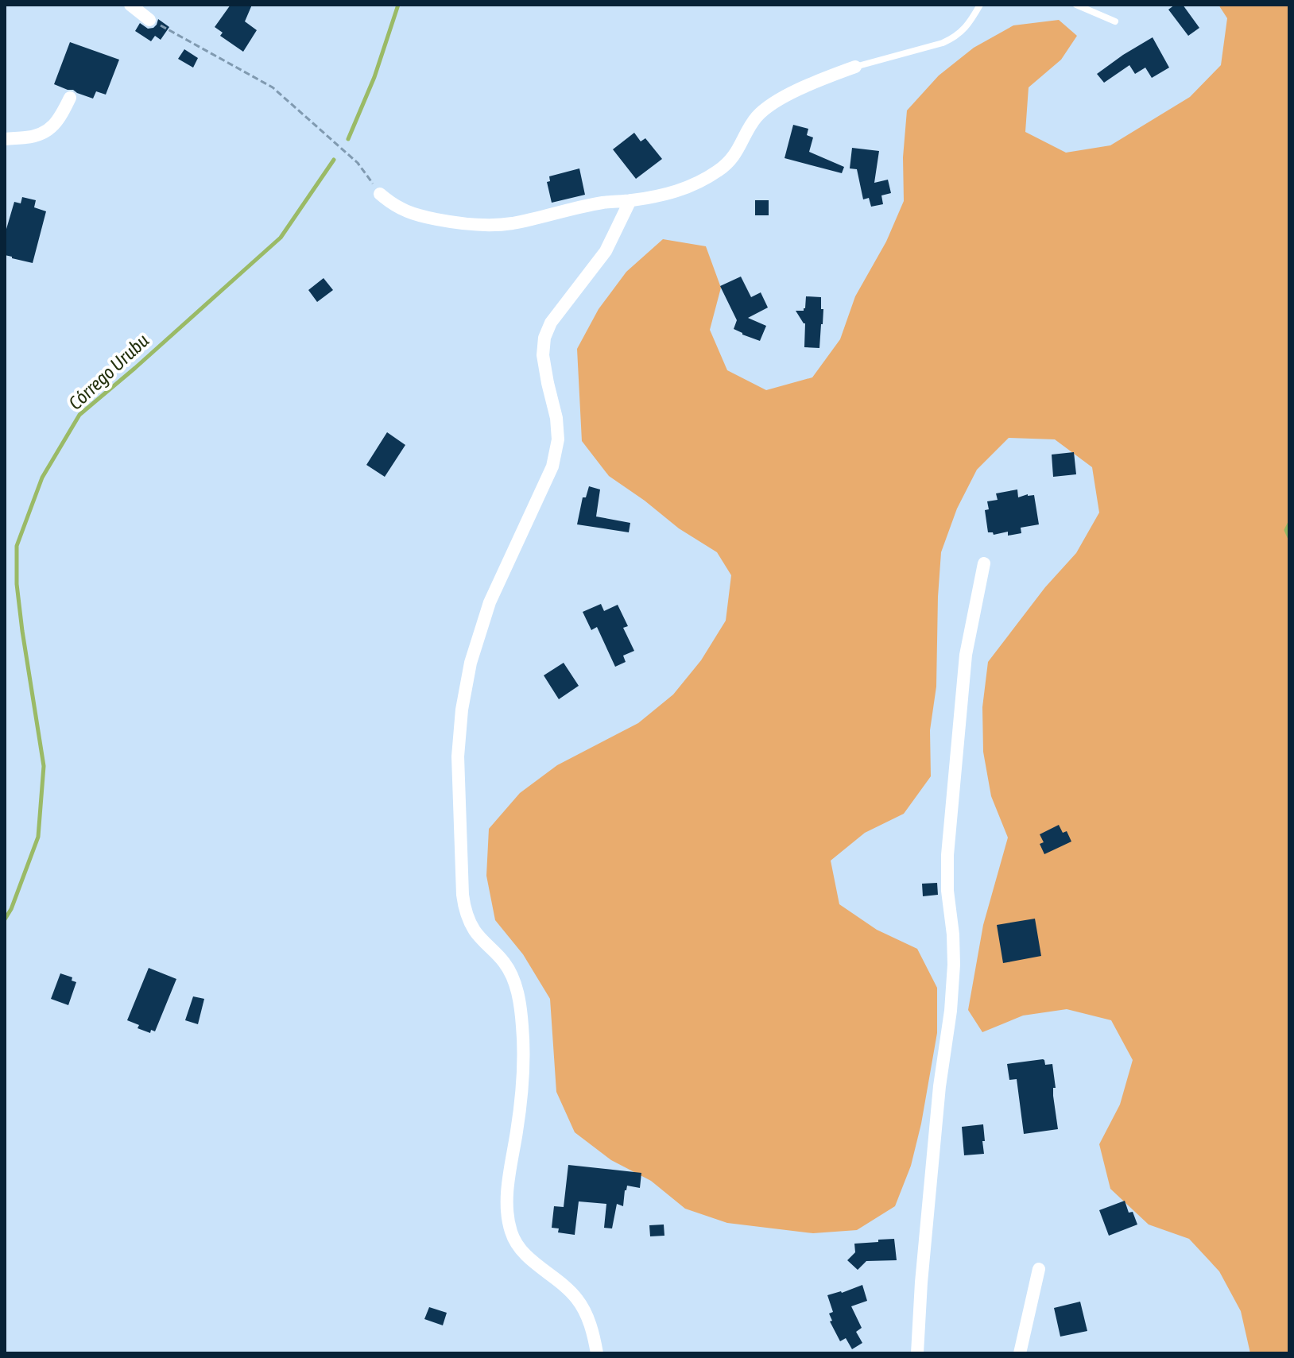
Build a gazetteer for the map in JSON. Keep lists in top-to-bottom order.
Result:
{
  "water": ["Córrego Urubu"]
}
